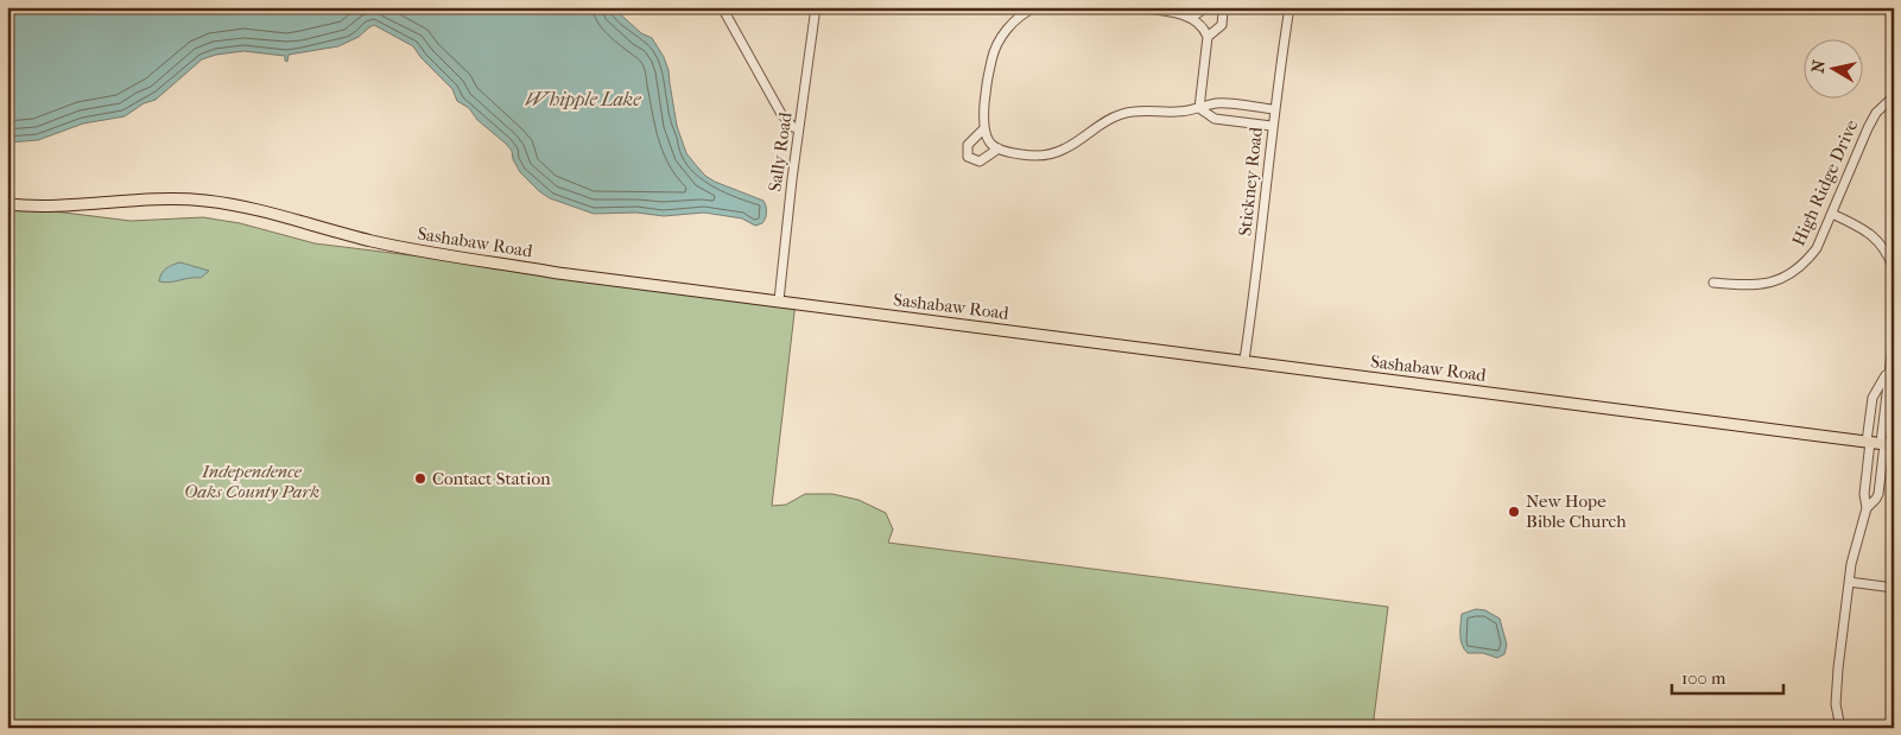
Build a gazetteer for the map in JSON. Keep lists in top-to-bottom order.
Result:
{
  "streets": {
    "main road": ["Sashabaw Road"],
    "street": ["Sally Road", "Stickney Road", "High Ridge Drive"]
  },
  "crossings": [
    ["Sally Road", "Sashabaw Road"],
    ["Stickney Road", "Sashabaw Road"]
  ],
  "water": ["Whipple Lake"],
  "parks": ["Independence Oaks County Park"],
  "places": ["Contact Station", "New Hope Bible Church"],
  "scale_bar": "100 m",
  "north": "left"
}
